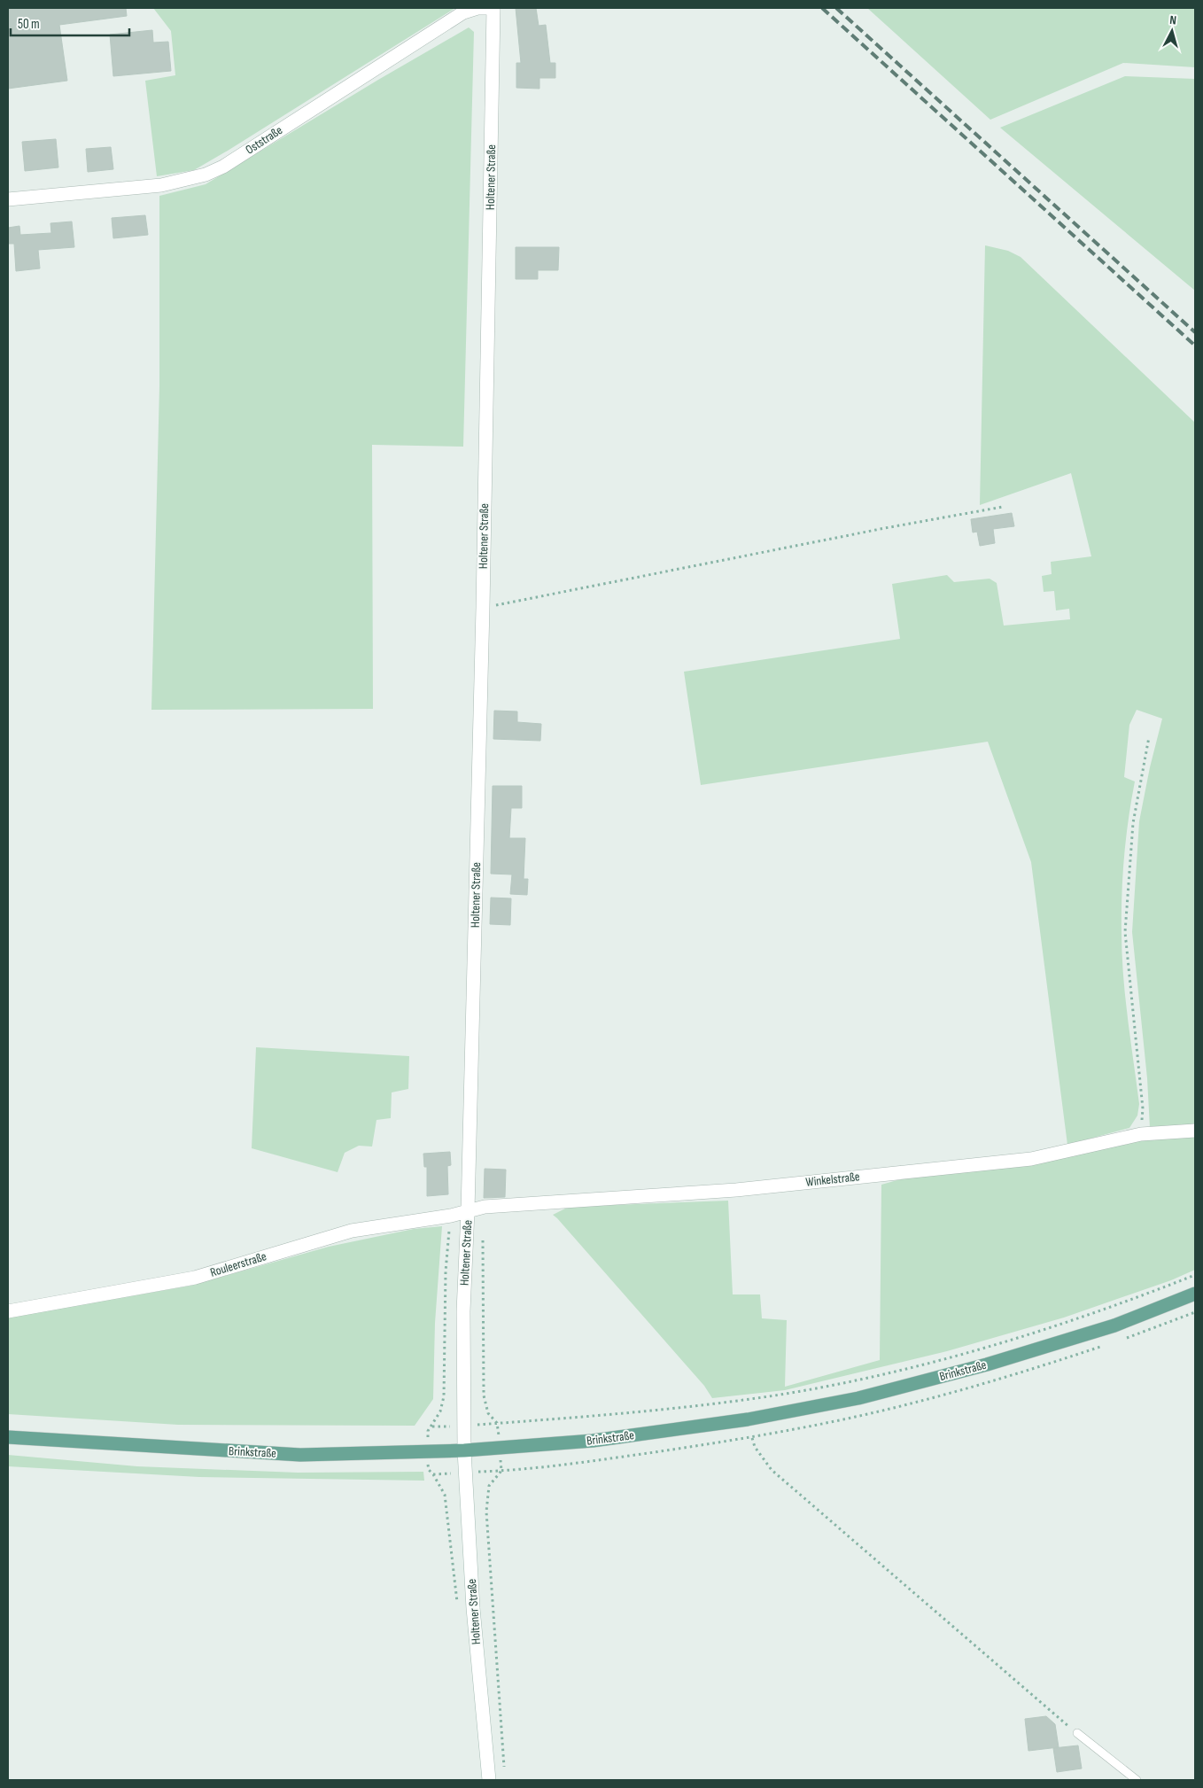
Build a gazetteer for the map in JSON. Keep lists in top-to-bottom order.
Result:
{
  "streets": {
    "main road": ["Brinkstraße"],
    "street": [
      "Oststraße",
      "Holtener Straße",
      "Winkelstraße",
      "Rouleerstraße"
    ]
  },
  "crossings": [
    ["Oststraße", "Holtener Straße"],
    ["Holtener Straße", "Winkelstraße"],
    ["Holtener Straße", "Rouleerstraße"],
    ["Holtener Straße", "Brinkstraße"],
    ["Winkelstraße", "Rouleerstraße"]
  ],
  "scale_bar": "50 m",
  "north": "top"
}
